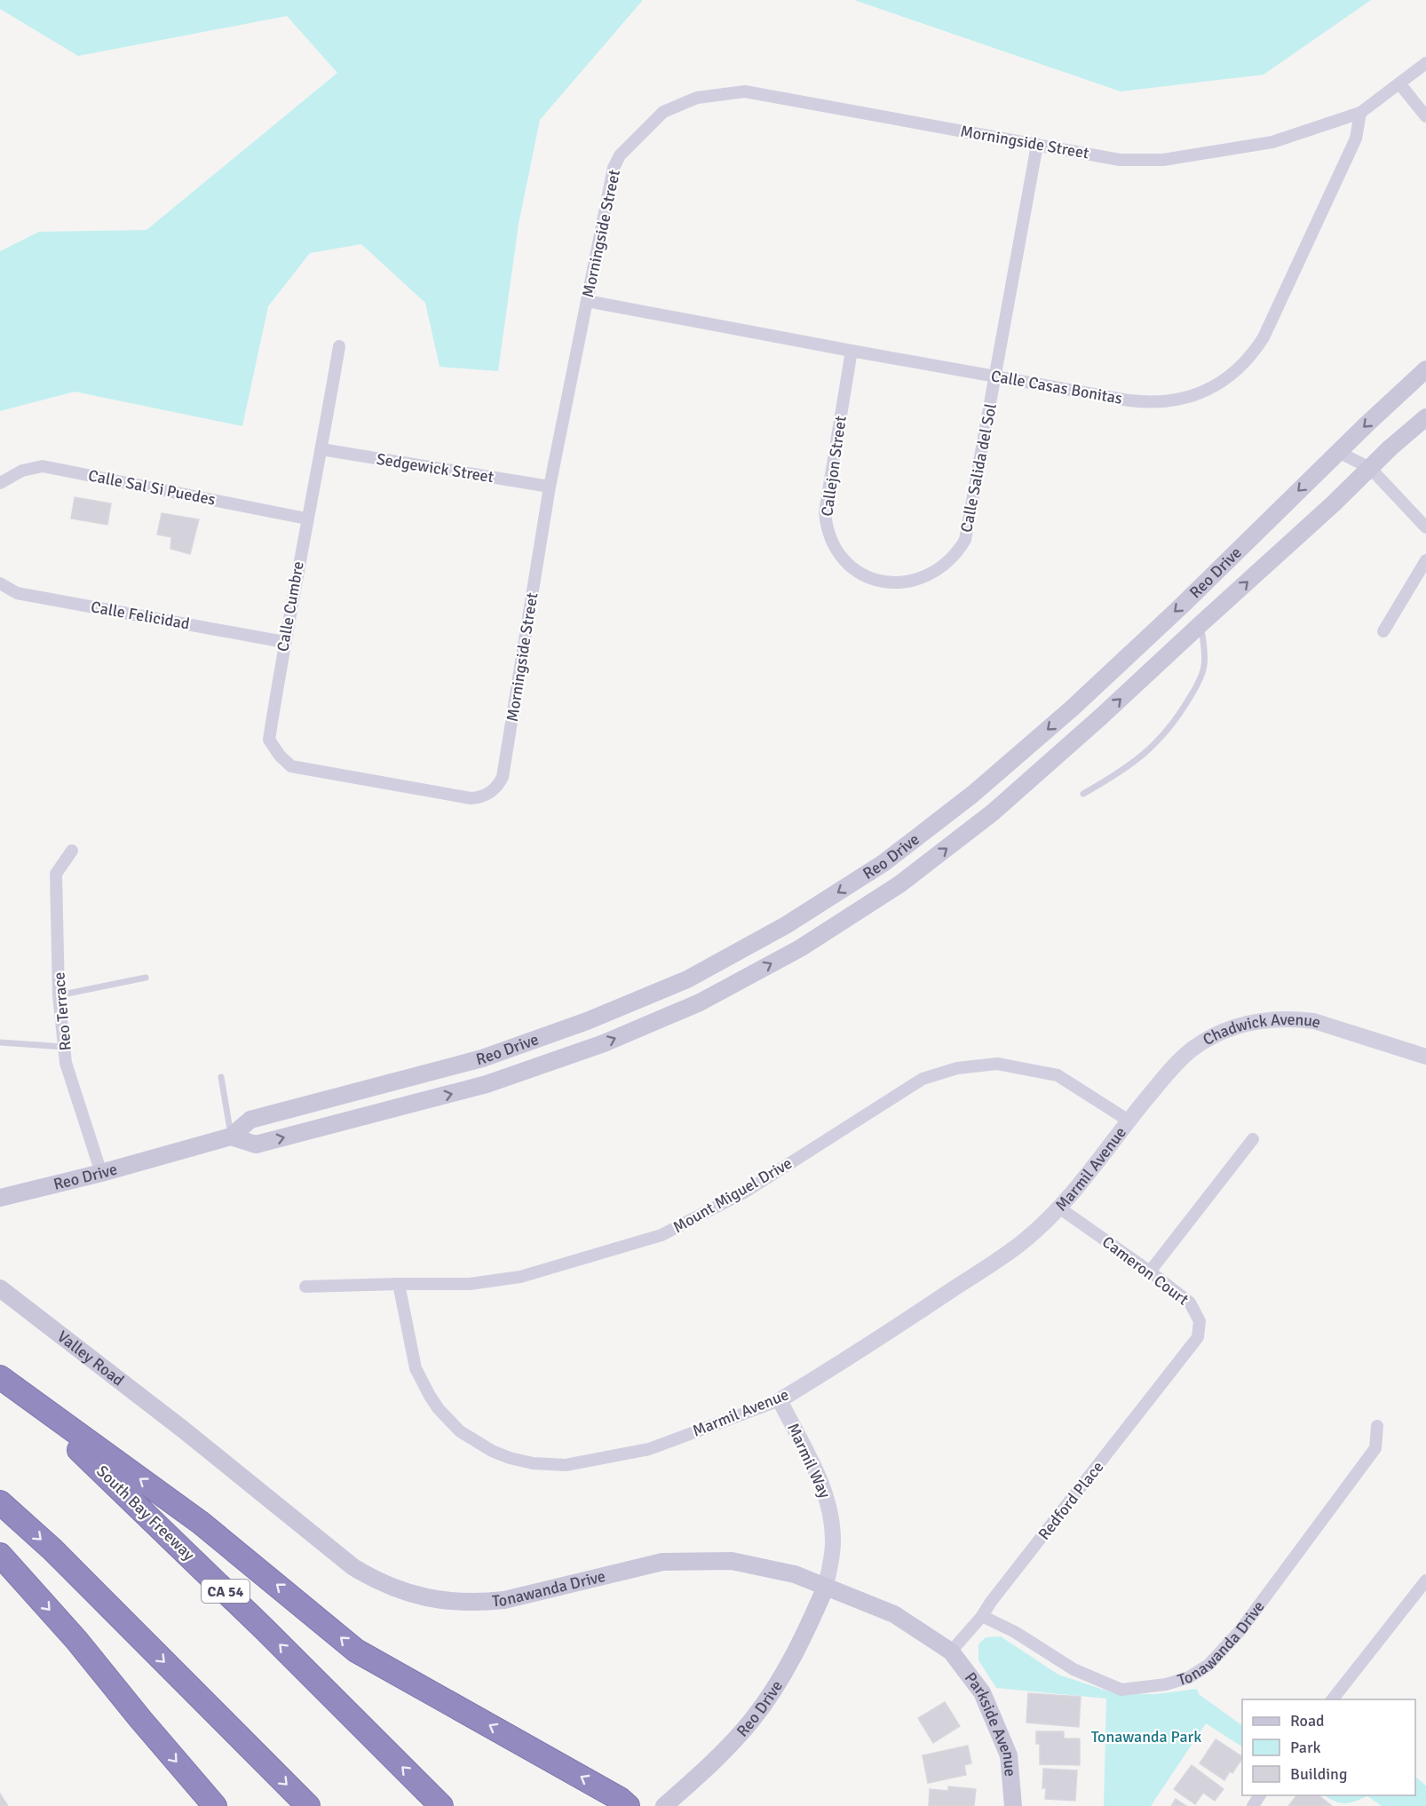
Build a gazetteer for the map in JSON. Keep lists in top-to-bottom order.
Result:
{
  "streets": {
    "highway": ["South Bay Freeway", "CA 54"],
    "main road": [
      "Reo Drive",
      "Valley Road",
      "Tonawanda Drive",
      "Parkside Avenue"
    ],
    "street": [
      "Morningside Street",
      "Calle Casas Bonitas",
      "Callejon Street",
      "Sedgewick Street",
      "Calle Salida del Sol",
      "Calle Sal Si Puedes",
      "Calle Cumbre",
      "Calle Felicidad",
      "Reo Terrace",
      "Chadwick Avenue",
      "Marmil Avenue",
      "Mount Miguel Drive",
      "Cameron Court",
      "Marmil Way",
      "Redford Place"
    ]
  },
  "crossings": [
    ["Morningside Street", "Calle Casas Bonitas"],
    ["Morningside Street", "Sedgewick Street"],
    ["Morningside Street", "Calle Salida del Sol"],
    ["Morningside Street", "Calle Cumbre"],
    ["Calle Casas Bonitas", "Callejon Street"],
    ["Calle Casas Bonitas", "Calle Salida del Sol"],
    ["Callejon Street", "Calle Salida del Sol"],
    ["Sedgewick Street", "Calle Cumbre"],
    ["Calle Sal Si Puedes", "Calle Cumbre"],
    ["Reo Drive", "Reo Terrace"],
    ["Reo Drive", "Marmil Way"],
    ["Reo Drive", "Tonawanda Drive"],
    ["Calle Cumbre", "Calle Felicidad"],
    ["Chadwick Avenue", "Marmil Avenue"],
    ["Chadwick Avenue", "Mount Miguel Drive"],
    ["Marmil Avenue", "Mount Miguel Drive"],
    ["Marmil Avenue", "Cameron Court"],
    ["Marmil Avenue", "Marmil Way"],
    ["Cameron Court", "Redford Place"],
    ["Valley Road", "Tonawanda Drive"],
    ["Marmil Way", "Tonawanda Drive"],
    ["Redford Place", "Tonawanda Drive"],
    ["Redford Place", "Parkside Avenue"],
    ["Tonawanda Drive", "Parkside Avenue"]
  ],
  "parks": ["Tonawanda Park"],
  "legend": ["Road", "Park", "Building"]
}
